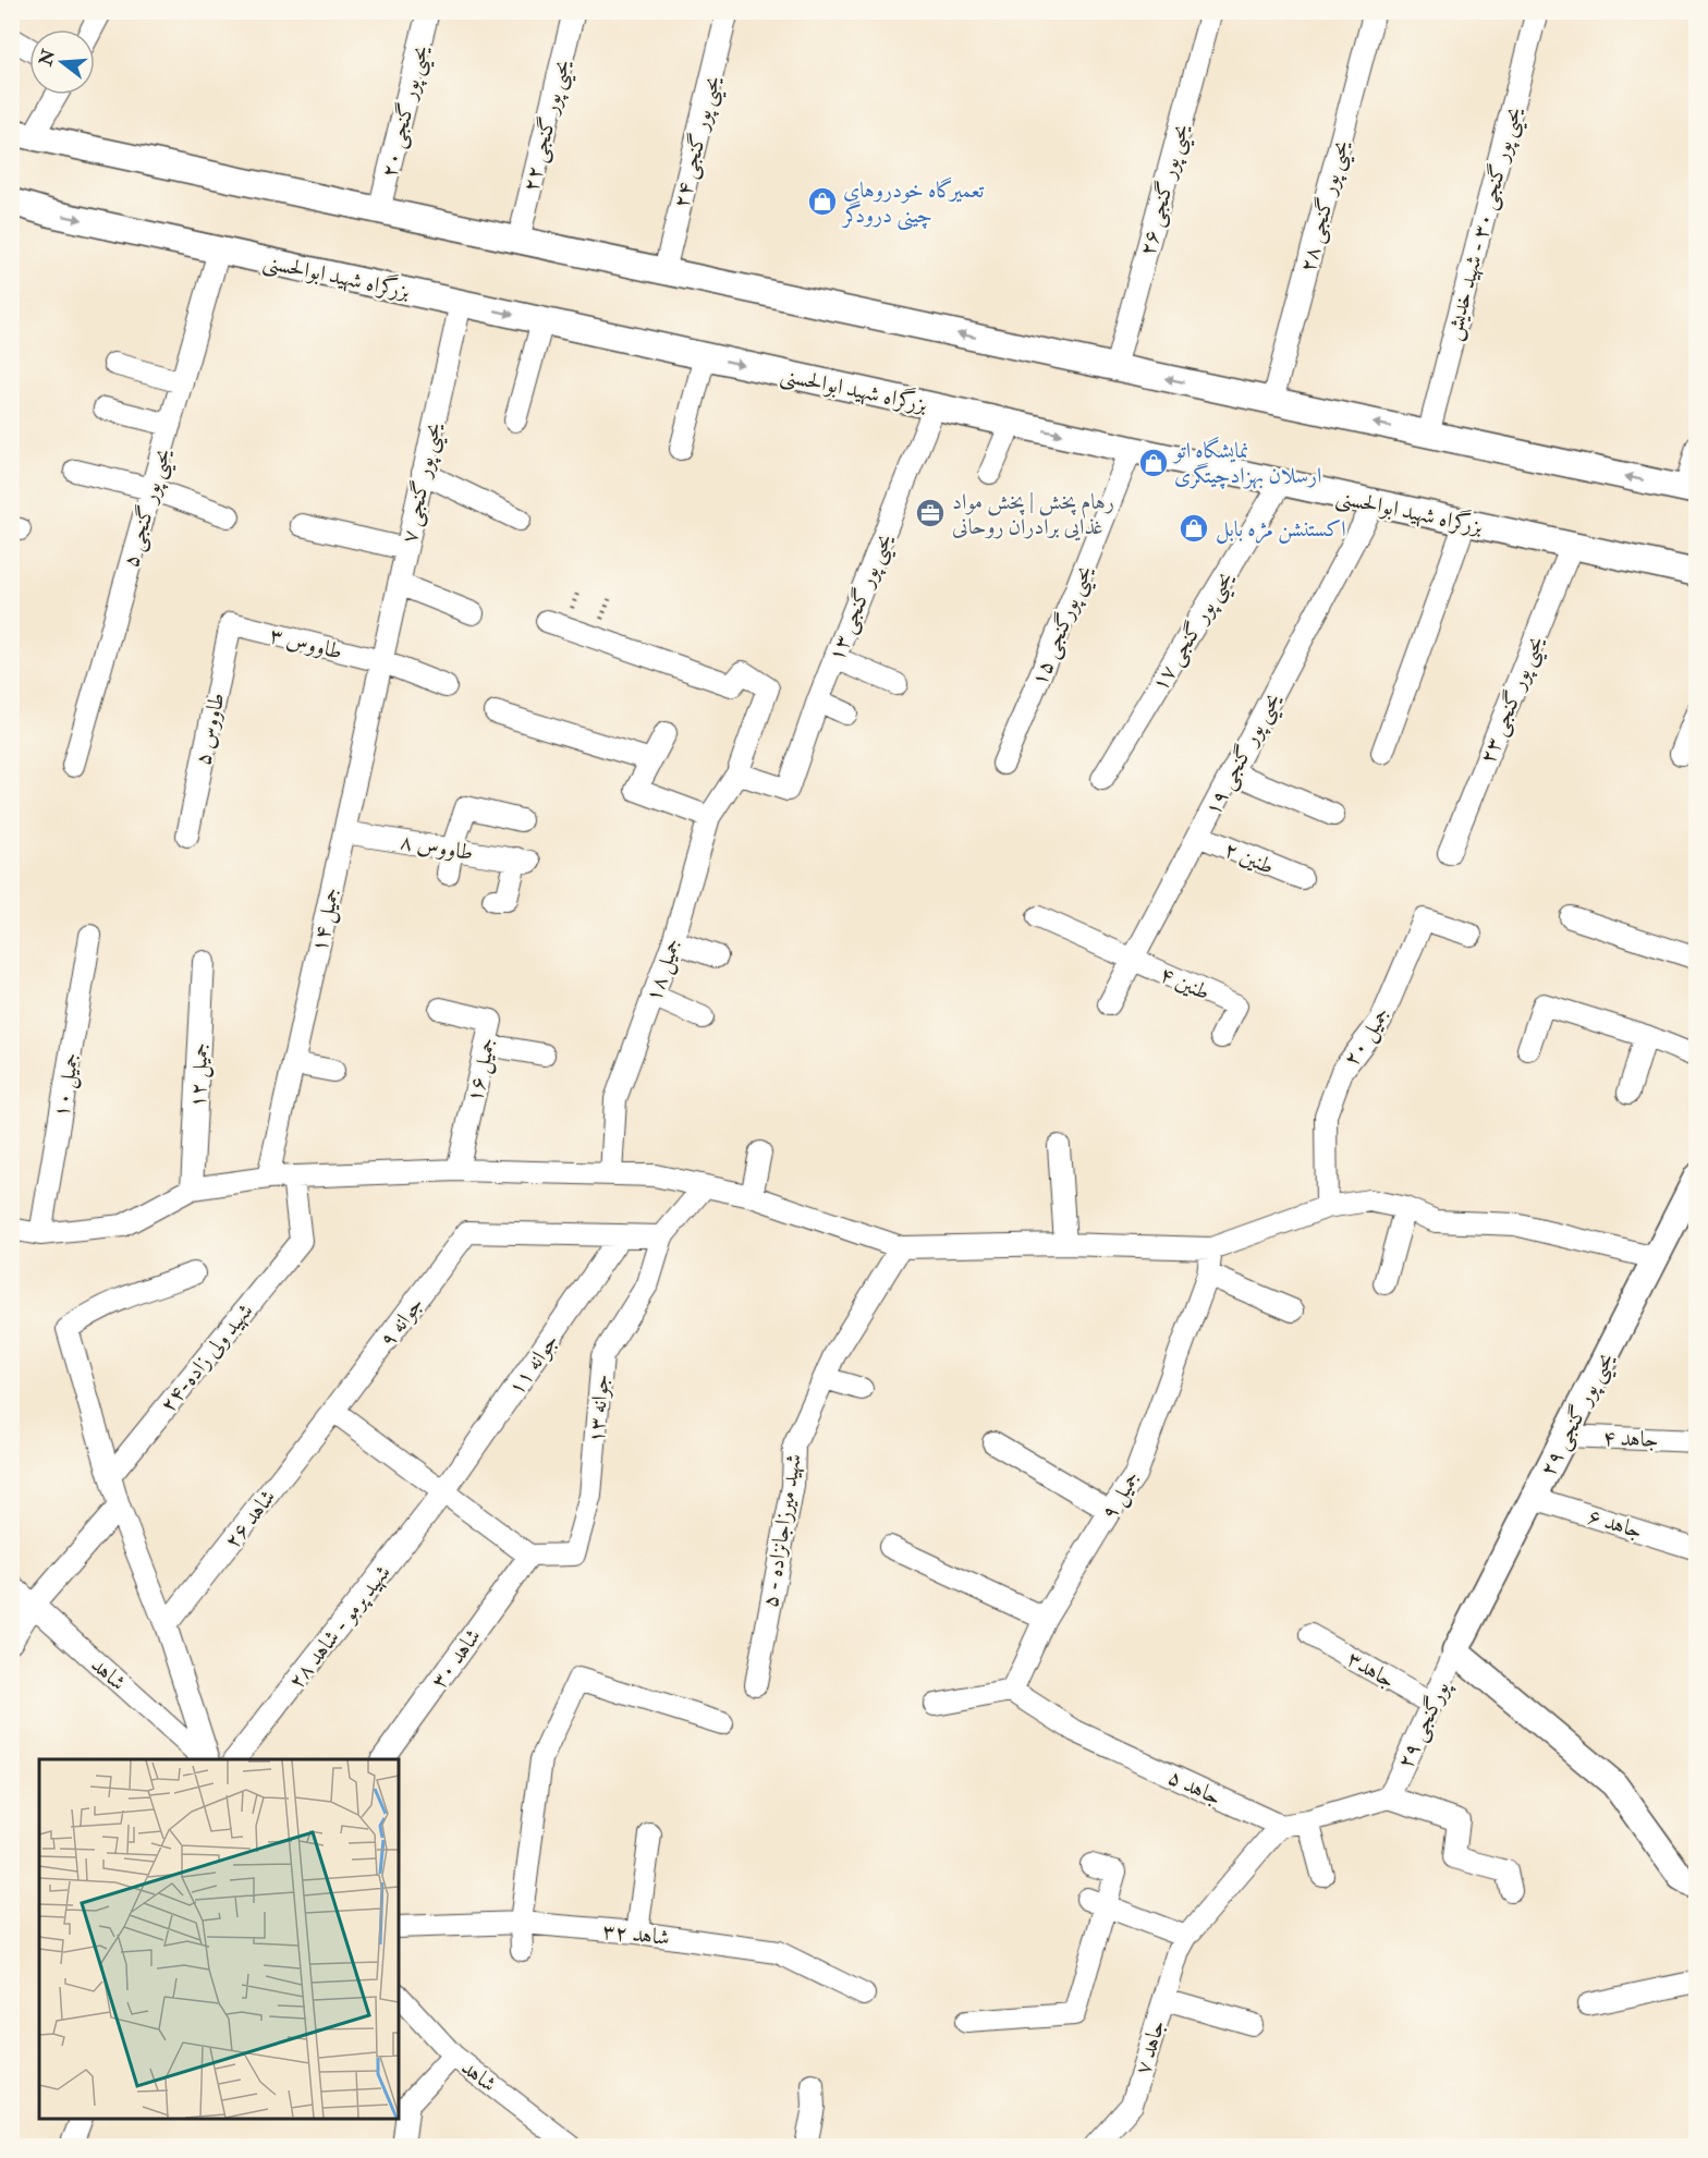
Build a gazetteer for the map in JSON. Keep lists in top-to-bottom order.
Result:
{
  "streets": {
    "main road": ["بزرگراه شهید ابوالحسنی", "یحیی پور گنجی ۲۹"],
    "street": [
      "یحیی پور گنجی ۲۰",
      "یحیی پور گنجی ۲۲",
      "یحیی پور گنجی ۲۴",
      "یحیی پور گنجی ۲۶",
      "یحیی پور گنجی ۲۸",
      "یحیی پور گنجی ۳۰ - شهید خدیش",
      "یحیی پور گنجی ۷",
      "یحیی پور گنجی ۵",
      "یحیی پور گنجی ۱۳",
      "یحیی پورگنجی ۱۵",
      "یحیی پور گنجی ۱۷",
      "طاووس ۳",
      "یحیی پور گنجی ۲۳",
      "طاووس ۵",
      "یحیی پور گنجی ۱۹",
      "طاووس ۸",
      "طنین ۲",
      "جمیل ۱۴",
      "جمیل ۱۸",
      "طنین ۴",
      "جمیل ۲۰",
      "جمیل ۱۶",
      "جمیل ۱۲",
      "جمیل ۱۰",
      "جوانه ۹",
      "شهید ولی زاده-۲۴",
      "جوانه ۱۱",
      "جوانه ۱۳",
      "جاهد ۴",
      "جمیل ۹",
      "شاهد ۲۶",
      "جاهد ۶",
      "شهید میرزاجانزاده - ۵",
      "شهید پرمو - شاهد ۲۸",
      "شاهد ۳۰",
      "جاهد۳",
      "شاهد",
      "پورگنجی ۲۹",
      "جاهد ۵",
      "شاهد ۳۲",
      "جاهد ۷"
    ]
  },
  "crossings": [
    ["بزرگراه شهید ابوالحسنی", "یحیی پور گنجی ۷"],
    ["بزرگراه شهید ابوالحسنی", "یحیی پور گنجی ۵"],
    ["بزرگراه شهید ابوالحسنی", "یحیی پور گنجی ۱۳"],
    ["بزرگراه شهید ابوالحسنی", "یحیی پورگنجی ۱۵"],
    ["بزرگراه شهید ابوالحسنی", "یحیی پور گنجی ۱۷"],
    ["بزرگراه شهید ابوالحسنی", "یحیی پور گنجی ۲۳"],
    ["بزرگراه شهید ابوالحسنی", "یحیی پور گنجی ۱۹"],
    ["یحیی پور گنجی ۷", "طاووس ۳"],
    ["یحیی پور گنجی ۷", "جمیل ۱۴"],
    ["یحیی پور گنجی ۱۳", "جمیل ۱۸"],
    ["طاووس ۳", "طاووس ۵"],
    ["طاووس ۳", "جمیل ۱۴"],
    ["یحیی پور گنجی ۱۹", "طنین ۲"],
    ["یحیی پور گنجی ۱۹", "طنین ۴"],
    ["طاووس ۸", "جمیل ۱۴"],
    ["جوانه ۹", "جوانه ۱۱"],
    ["جوانه ۹", "شاهد ۲۶"],
    ["جوانه ۱۱", "شهید پرمو - شاهد ۲۸"],
    ["جوانه ۱۳", "شاهد ۳۰"],
    ["یحیی پور گنجی ۲۹", "جاهد ۴"],
    ["یحیی پور گنجی ۲۹", "جاهد ۶"],
    ["یحیی پور گنجی ۲۹", "پورگنجی ۲۹"],
    ["جمیل ۹", "جاهد ۵"],
    ["جاهد۳", "پورگنجی ۲۹"],
    ["جاهد ۵", "جاهد ۷"]
  ],
  "places": {
    "shop": ["تعمیرگاه خودروهای چینی درودگر", "نمایشگاه اتو ارسلان بهزادچیتگری", "اکستنشن مژه بابل"],
    "office": ["رهام پخش | پخش مواد غذایی برادران روحانی"]
  },
  "north": "left"
}
